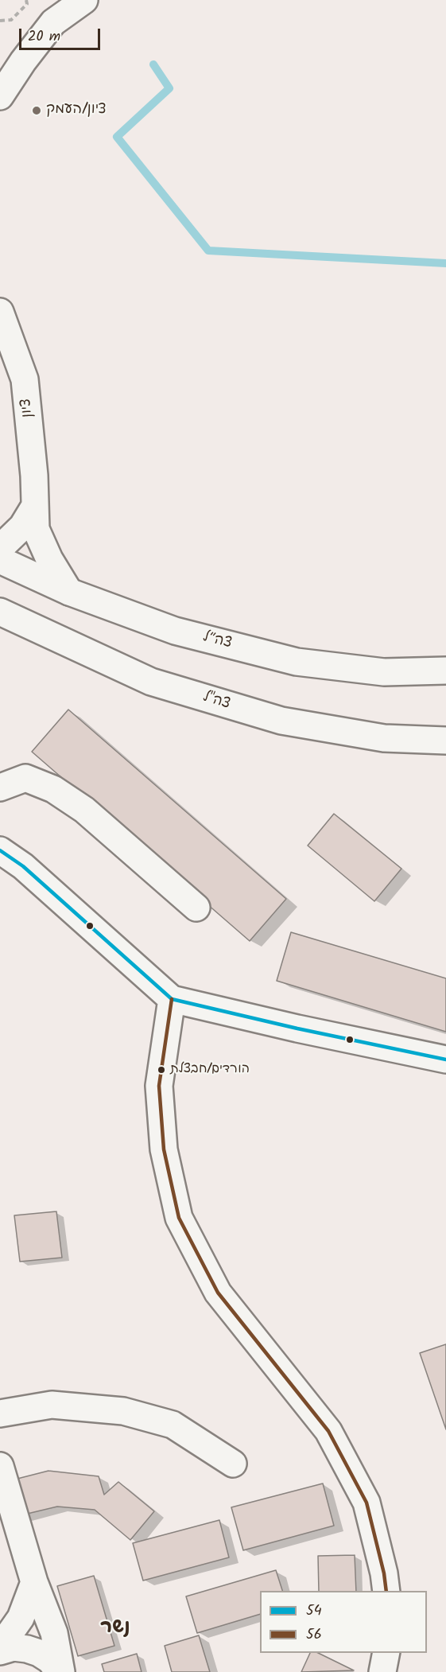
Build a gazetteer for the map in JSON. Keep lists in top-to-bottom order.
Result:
{
  "streets": {
    "street": ["ציון", "צה״ל", "צה\"ל"]
  },
  "crossings": [
    ["ציון", "צה״ל"]
  ],
  "districts": ["נשר"],
  "places": ["ציון/העמק", "הורדים/חבצלת"],
  "lines": ["transit line 54", "transit line 56"],
  "legend": ["54", "56"],
  "scale_bar": "20 m"
}
